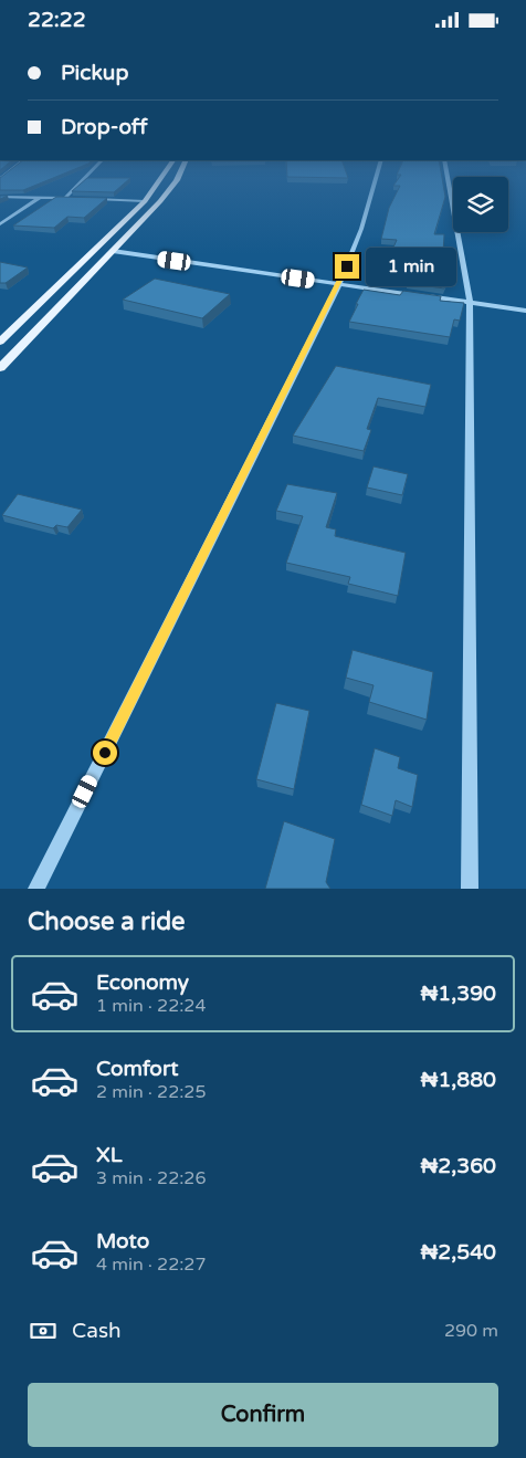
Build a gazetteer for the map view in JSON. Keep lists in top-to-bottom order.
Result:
{
  "page": {
    "status": "22:22",
    "banner": ["Pickup", "Drop-off"],
    "bubble": "1 min",
    "heading": "Choose a ride",
    "list": [
      {
        "name": "Economy",
        "note": "1 min · 22:24",
        "value": "₦1,390"
      },
      {
        "name": "Comfort",
        "note": "2 min · 22:25",
        "value": "₦1,880"
      },
      {
        "name": "XL",
        "note": "3 min · 22:26",
        "value": "₦2,360"
      },
      {
        "name": "Moto",
        "note": "4 min · 22:27",
        "value": "₦2,540"
      }
    ],
    "pay": ["Cash", "290 m"],
    "buttons": "Confirm"
  }
}
